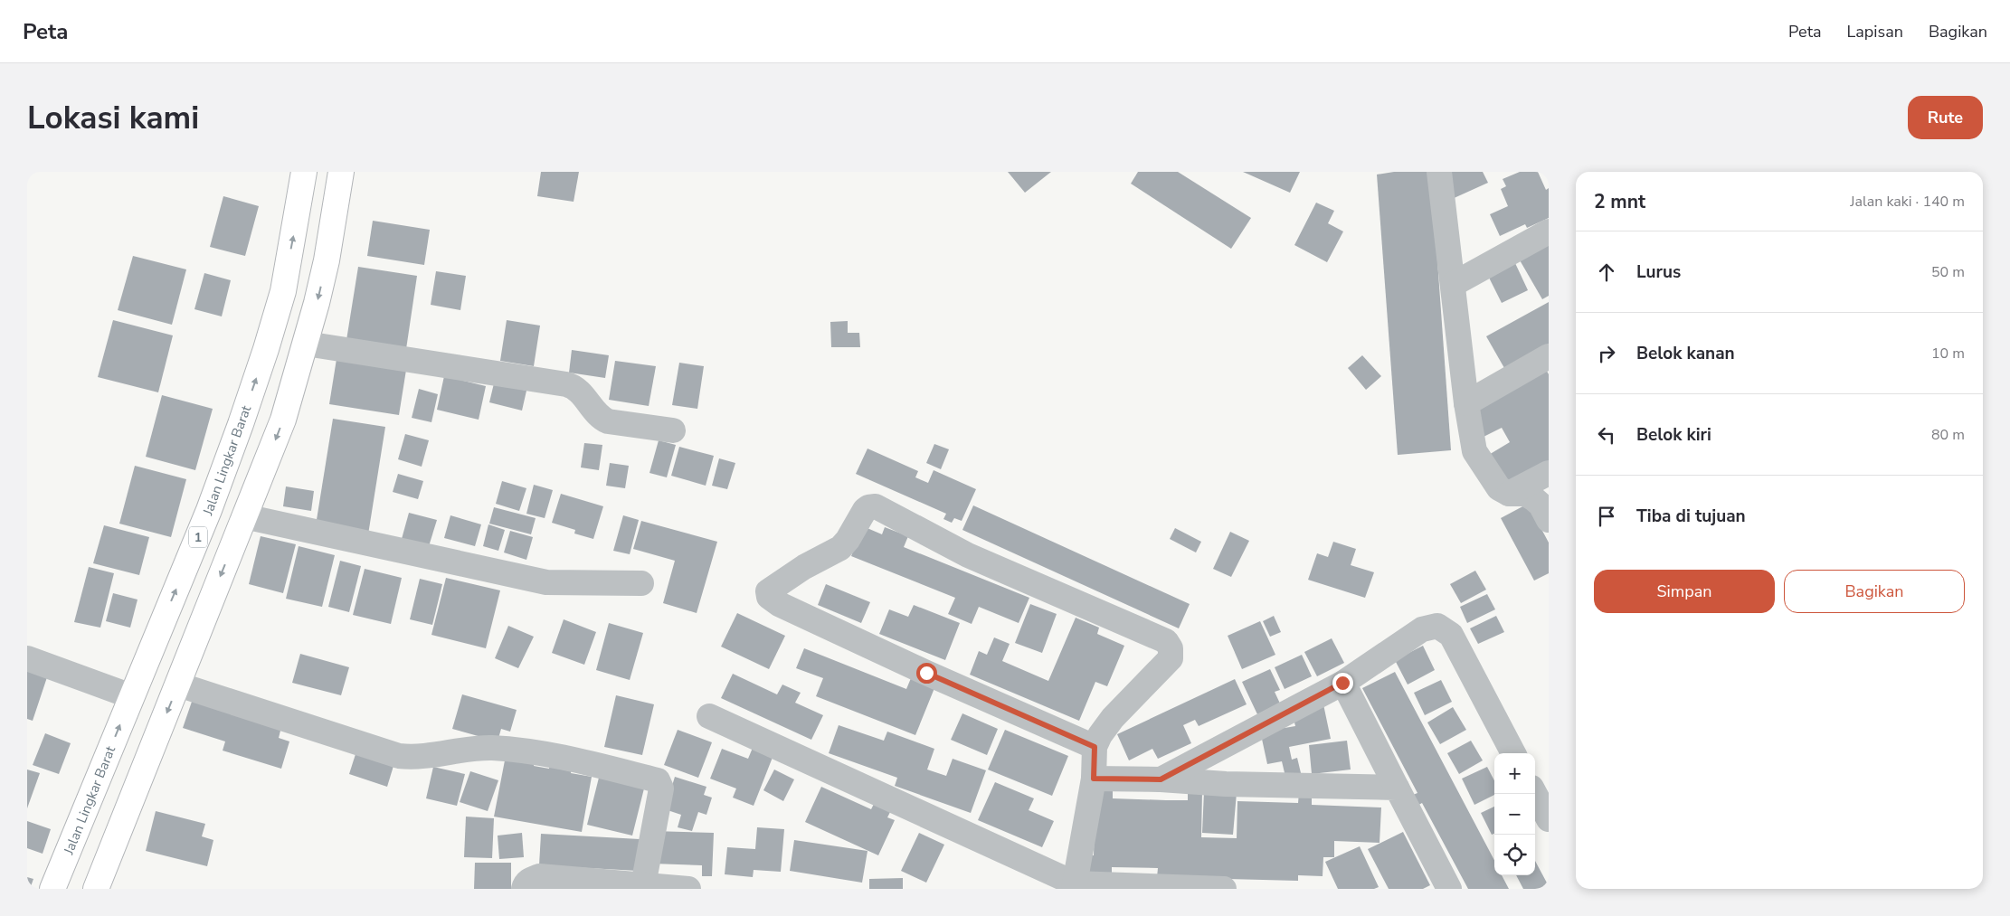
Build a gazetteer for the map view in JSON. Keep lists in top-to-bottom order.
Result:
{
  "streets": {
    "highway": ["Jalan Lingkar Barat", "1"]
  },
  "page": {
    "header": "Peta",
    "nav": ["Peta", "Lapisan", "Bagikan"],
    "buttons": [
      "Rute",
      ["Simpan", "Bagikan"]
    ],
    "title": "Lokasi kami",
    "heading": ["2 mnt", "Jalan kaki · 140 m"],
    "list": [
      ["Lurus", "50 m"],
      ["Belok kanan", "10 m"],
      ["Belok kiri", "80 m"],
      "Tiba di tujuan"
    ],
    "map_buttons": ["+", "−"]
  }
}
